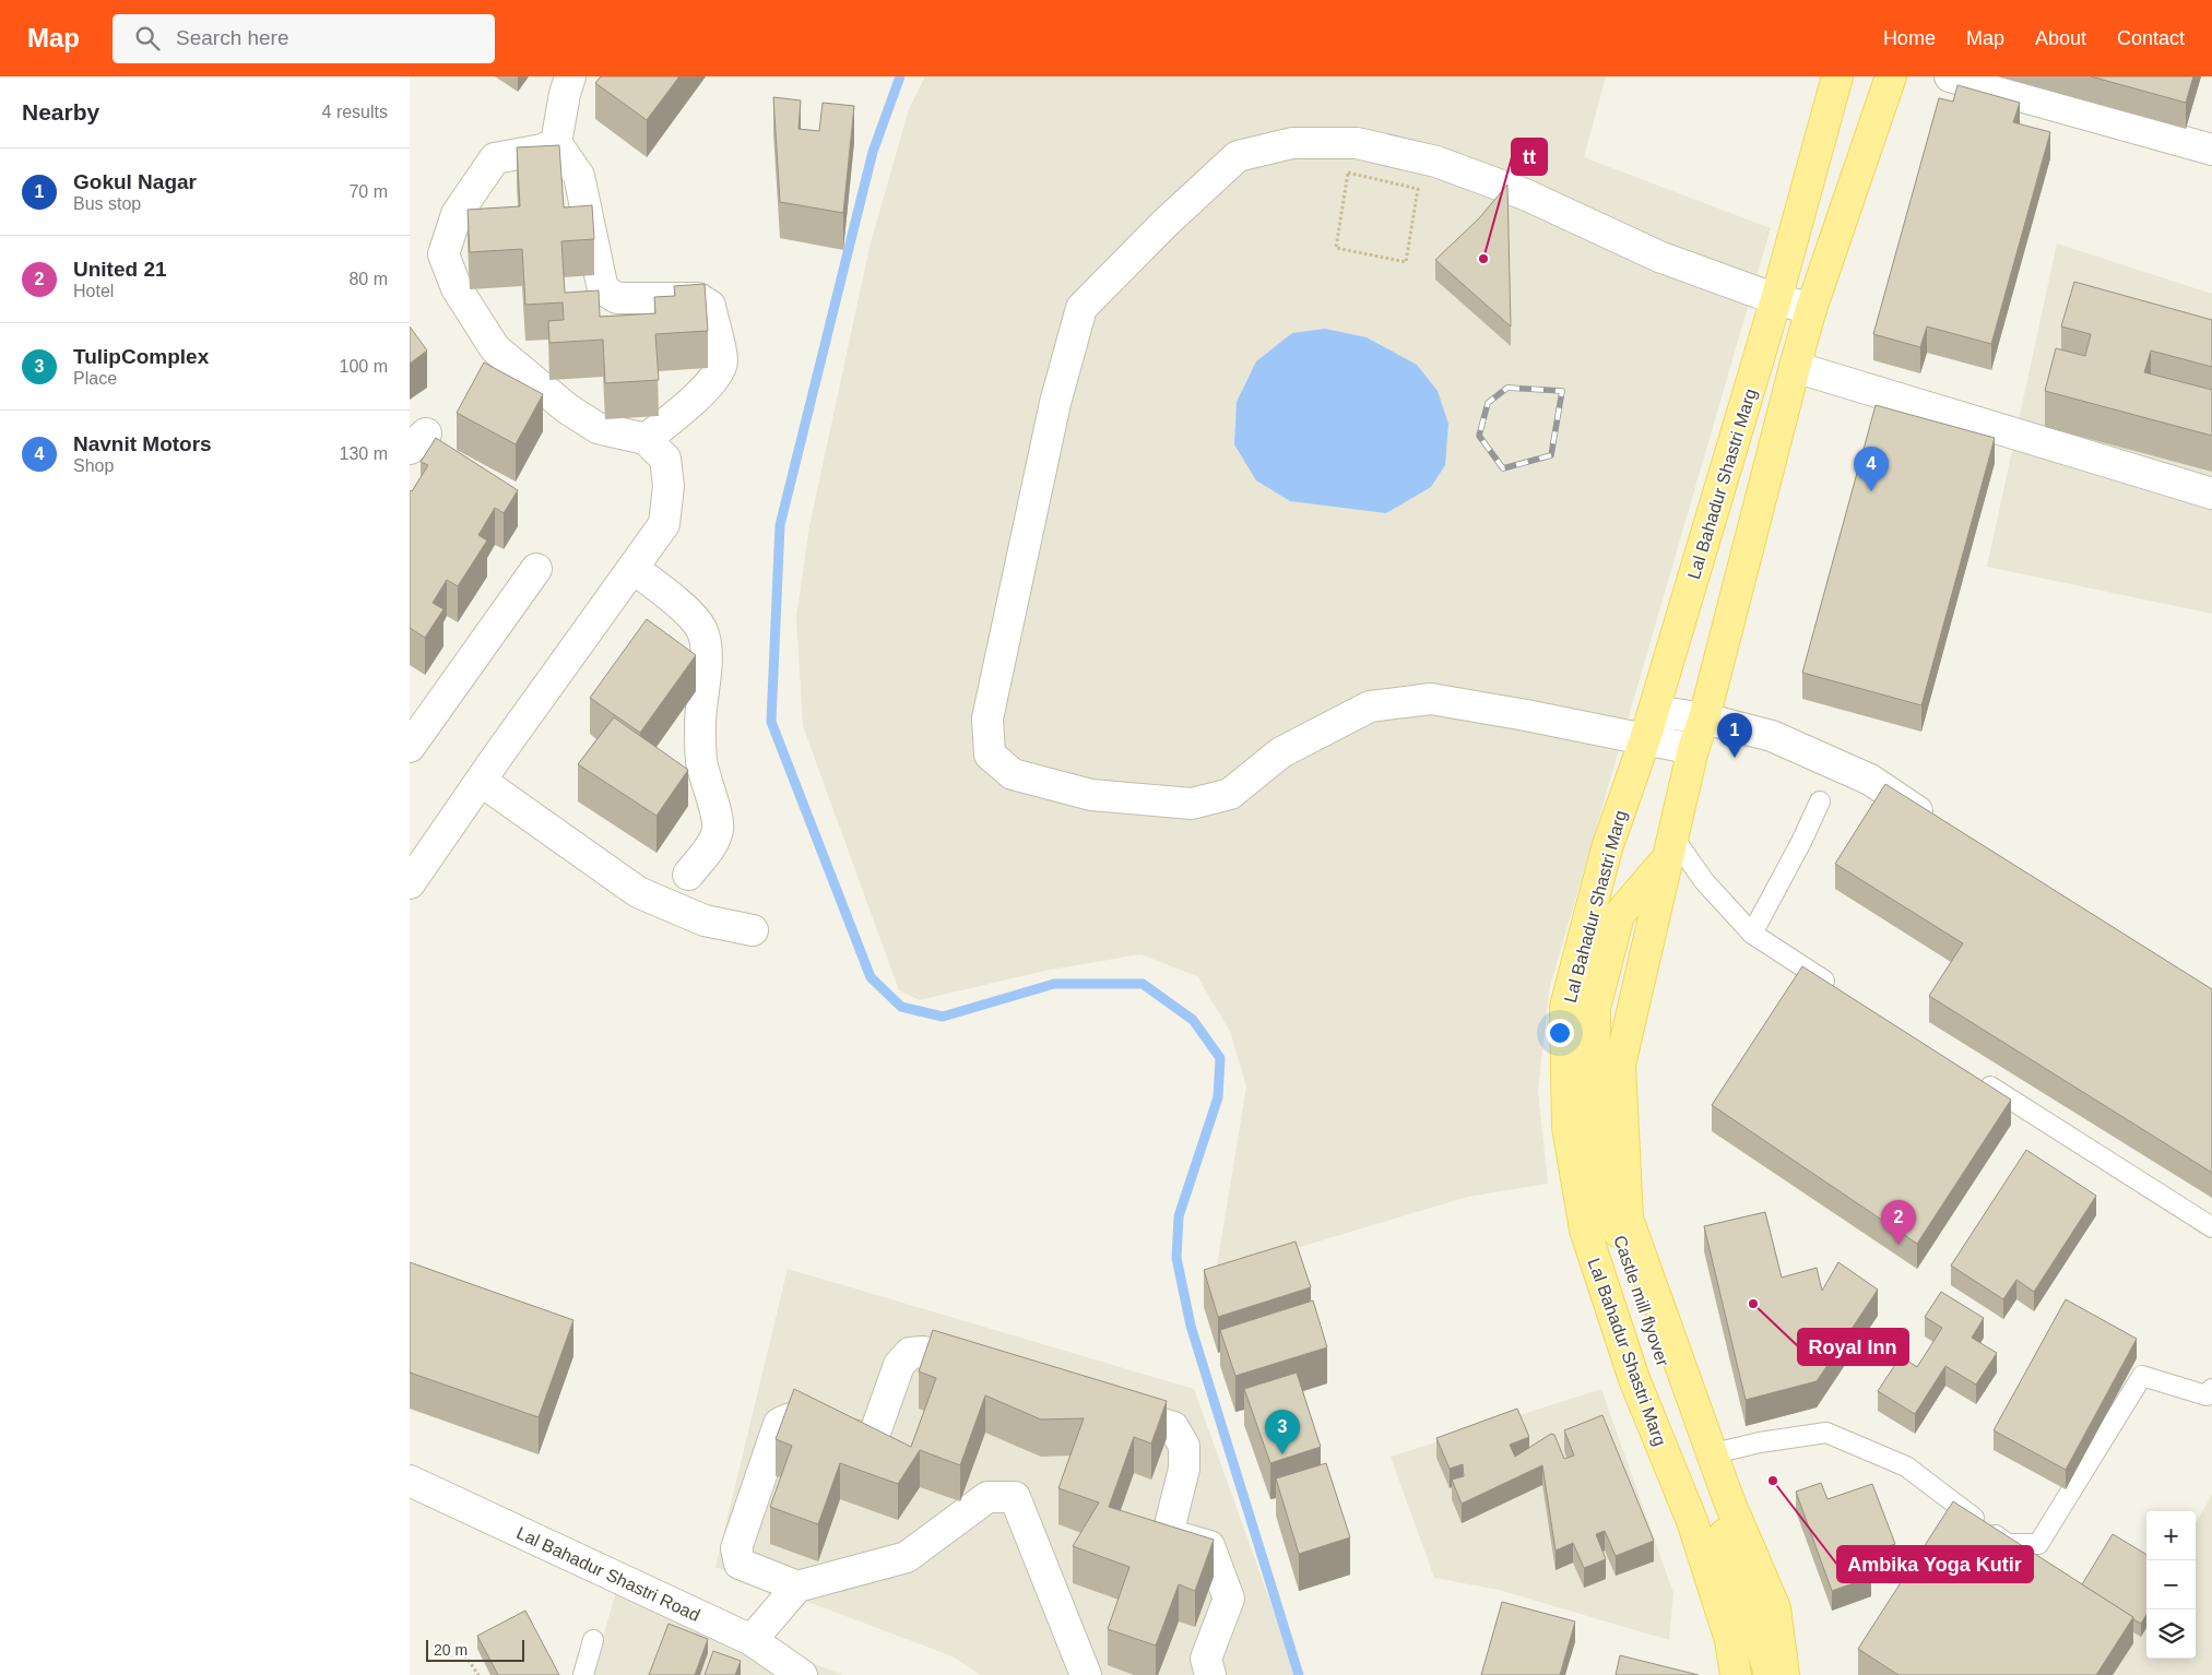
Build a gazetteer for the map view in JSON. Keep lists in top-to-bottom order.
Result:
{
  "streets": {
    "main road": ["Lal Bahadur Shastri Marg", "Castle mill flyover"],
    "street": ["Lal Bahadur Shastri Road"]
  },
  "places": ["tt", "Royal Inn", "Ambika Yoga Kutir"],
  "scale_bar": "20 m",
  "page": {
    "header": "Map",
    "search": "Search here",
    "nav": [
      "Home",
      "Map",
      "About",
      "Contact"
    ],
    "heading": ["Nearby", "4 results"],
    "list": [
      {
        "mark": "1",
        "name": "Gokul Nagar",
        "note": "Bus stop",
        "value": "70 m"
      },
      {
        "mark": "2",
        "name": "United 21",
        "note": "Hotel",
        "value": "80 m"
      },
      {
        "mark": "3",
        "name": "TulipComplex",
        "note": "Place",
        "value": "100 m"
      },
      {
        "mark": "4",
        "name": "Navnit Motors",
        "note": "Shop",
        "value": "130 m"
      }
    ],
    "pins": [
      "4",
      "1",
      "2",
      "3"
    ],
    "map_buttons": ["+", "−"],
    "scale": "20 m"
  }
}
